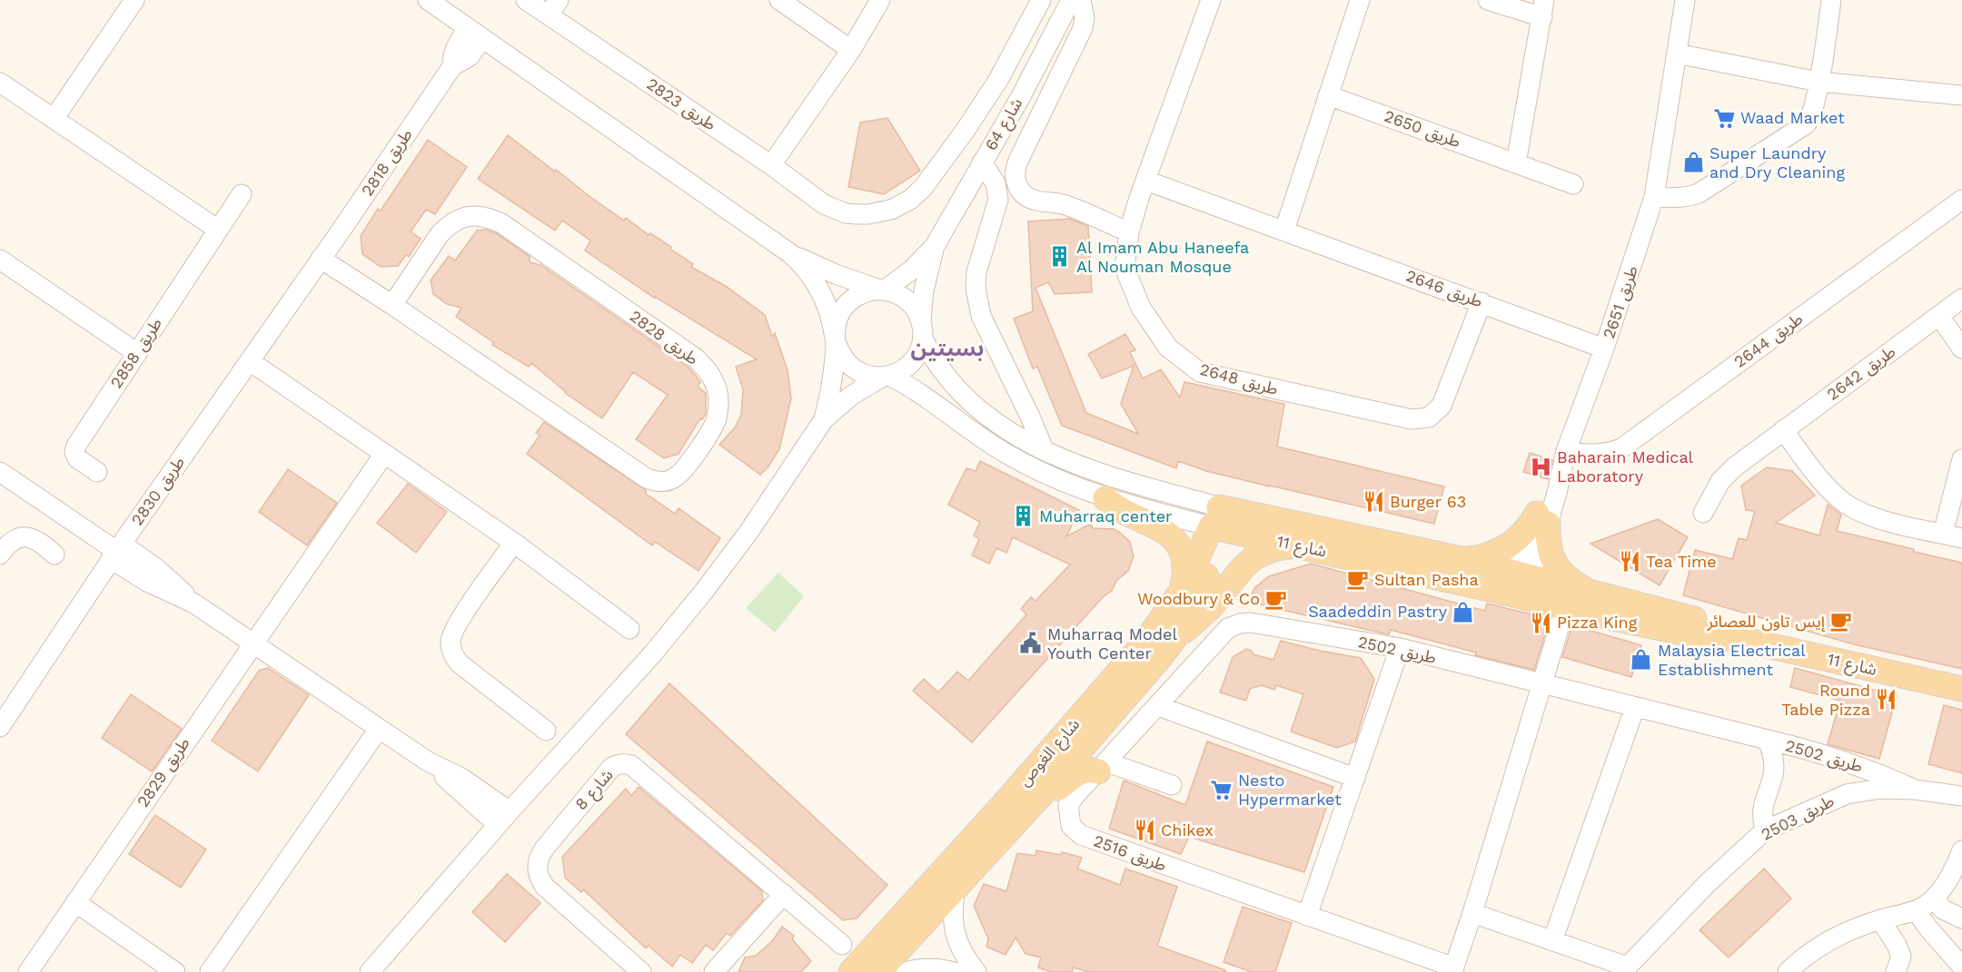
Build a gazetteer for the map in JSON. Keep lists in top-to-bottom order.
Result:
{
  "streets": {
    "main road": ["شارع 11", "شارع الغوص"],
    "street": [
      "طريق 2823",
      "شارع 64",
      "طريق 2650",
      "طريق 2818",
      "طريق 2646",
      "طريق 2651",
      "طريق 2828",
      "طريق 2644",
      "طريق 2858",
      "طريق 2642",
      "طريق 2648",
      "طريق 2830",
      "طريق 2502",
      "طريق 2829",
      "شارع 8",
      "طريق 2503",
      "طريق 2516"
    ]
  },
  "crossings": [
    ["شارع 64", "شارع 11"],
    ["طريق 2818", "طريق 2828"],
    ["طريق 2818", "طريق 2830"],
    ["طريق 2646", "طريق 2651"],
    ["طريق 2646", "طريق 2648"],
    ["طريق 2651", "طريق 2644"],
    ["طريق 2651", "شارع 11"],
    ["طريق 2828", "طريق 2830"],
    ["شارع 11", "شارع الغوص"],
    ["طريق 2502", "طريق 2503"],
    ["طريق 2502", "طريق 2516"]
  ],
  "districts": ["بسيتين"],
  "places": {
    "supermarket": ["Waad Market", "Nesto Hypermarket"],
    "shop": ["Super Laundry and Dry Cleaning", "Saadeddin Pastry", "Malaysia Electrical Establishment"],
    "building": ["Al Imam Abu Haneefa Al Nouman Mosque", "Muharraq center"],
    "hospital": ["Baharain Medical Laboratory"],
    "restaurant": [
      "Burger 63",
      "Tea Time",
      "Pizza King",
      "Round Table Pizza",
      "Chikex"
    ],
    "cafe": ["Sultan Pasha", "Woodbury & Co", "إيس تاون للعصائر"],
    "public building": ["Muharraq Model Youth Center"]
  }
}
